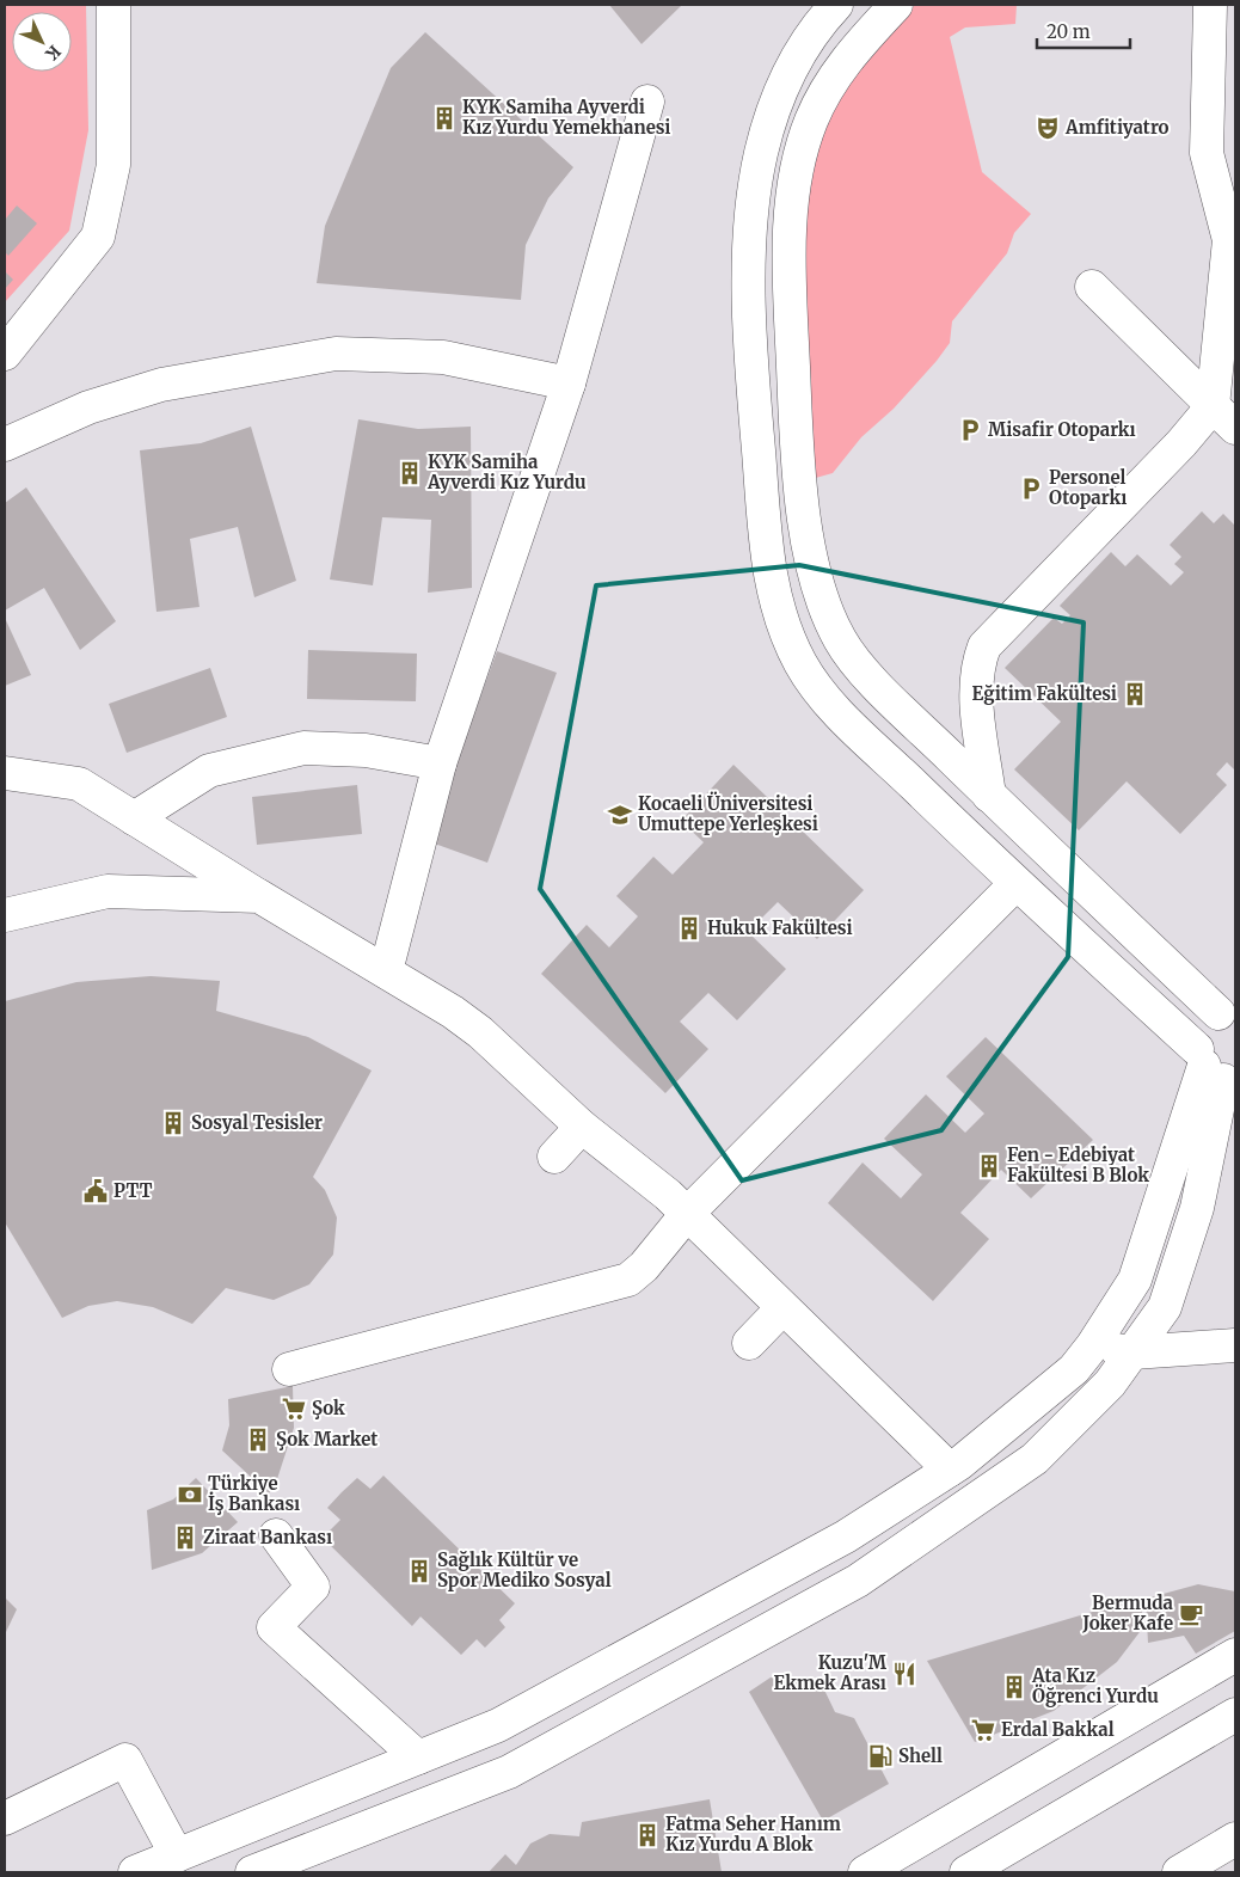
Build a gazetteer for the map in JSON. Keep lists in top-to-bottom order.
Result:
{
  "places": {
    "building": [
      "KYK Samiha Ayverdi Kız Yurdu Yemekhanesi",
      "KYK Samiha Ayverdi Kız Yurdu",
      "Eğitim Fakültesi",
      "Hukuk Fakültesi",
      "Sosyal Tesisler",
      "Fen - Edebiyat Fakültesi B Blok",
      "Şok Market",
      "Ziraat Bankası",
      "Sağlık Kültür ve Spor Mediko Sosyal",
      "Ata Kız Öğrenci Yurdu",
      "Fatma Seher Hanım Kız Yurdu A Blok"
    ],
    "theatre": ["Amfitiyatro"],
    "parking": ["Misafir Otoparkı", "Personel Otoparkı"],
    "school or university": ["Kocaeli Üniversitesi Umuttepe Yerleşkesi"],
    "public building": ["PTT"],
    "supermarket": ["Şok", "Erdal Bakkal"],
    "bank": ["Türkiye İş Bankası"],
    "cafe": ["Bermuda Joker Kafe"],
    "restaurant": ["Kuzu'M Ekmek Arası"],
    "fuel station": ["Shell"]
  },
  "scale_bar": "20 m",
  "north": "bottom right"
}
